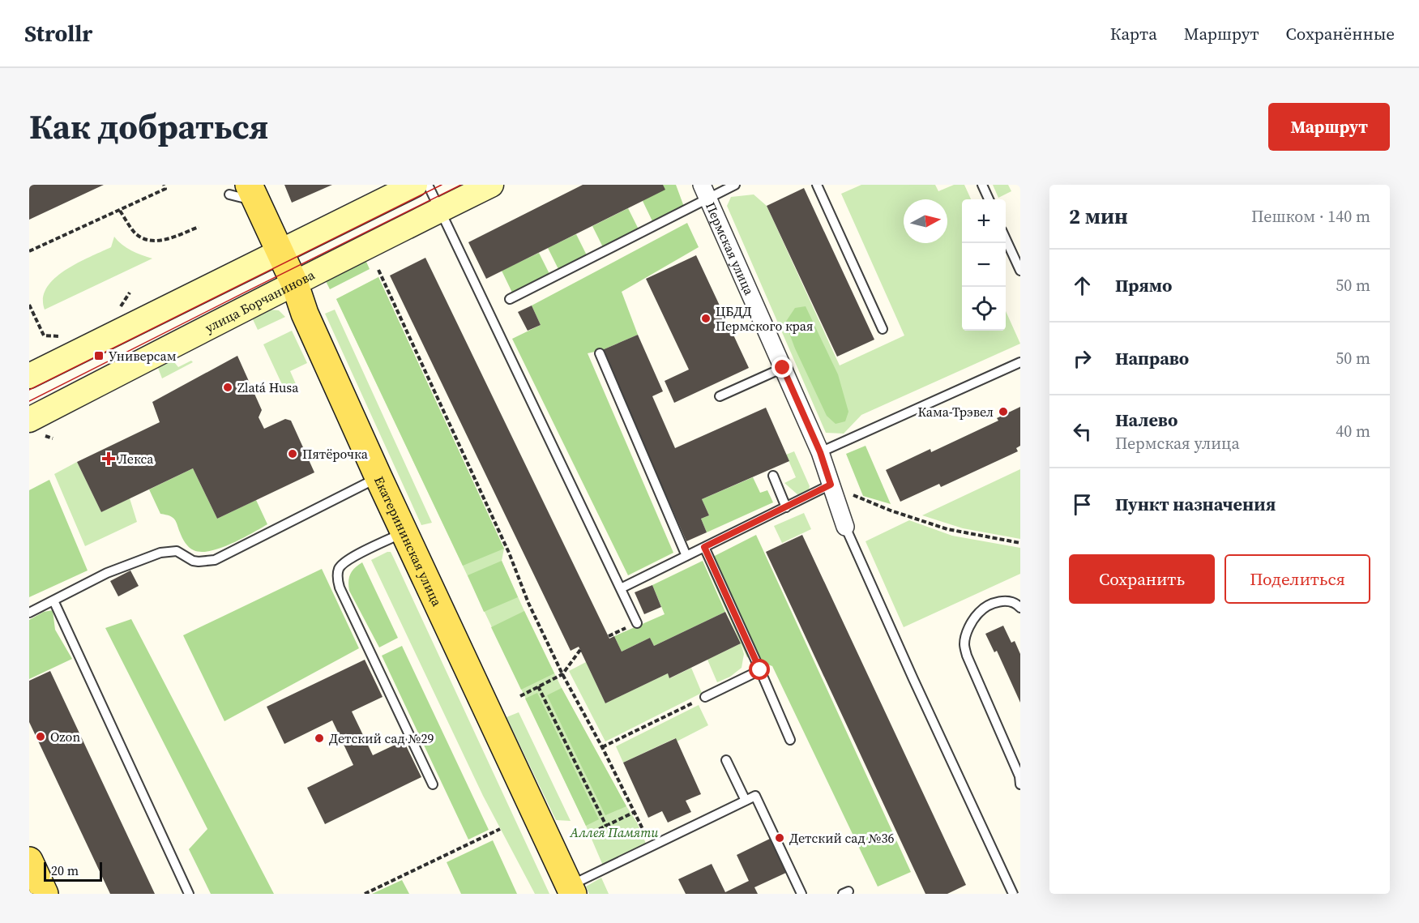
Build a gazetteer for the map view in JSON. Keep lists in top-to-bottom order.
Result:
{
  "streets": {
    "main road": ["улица Борчанинова", "Екатерининская улица"],
    "street": ["Пермская улица"]
  },
  "crossings": [
    ["улица Борчанинова", "Екатерининская улица"]
  ],
  "parks": ["Аллея Памяти"],
  "places": {
    "other": [
      "ЦБДД Пермского края",
      "Zlatá Husa",
      "Кама-Трэвел",
      "Пятёрочка",
      "Ozon",
      "Детский сад №29",
      "Детский сад №36"
    ],
    "transit": ["Универсам"],
    "health": ["Лекса"]
  },
  "scale_bar": "20 m",
  "north": "right",
  "page": {
    "header": "Strollr",
    "nav": ["Карта", "Маршрут", "Сохранённые"],
    "title": "Как добраться",
    "buttons": [
      "Маршрут",
      ["Сохранить", "Поделиться"]
    ],
    "heading": ["2 мин", "Пешком · 140 m"],
    "map_buttons": ["+", "−"],
    "list": [
      ["Прямо", "50 m"],
      ["Направо", "50 m"],
      ["Налево", "Пермская улица", "40 m"],
      "Пункт назначения"
    ],
    "scale": "20 m"
  }
}
